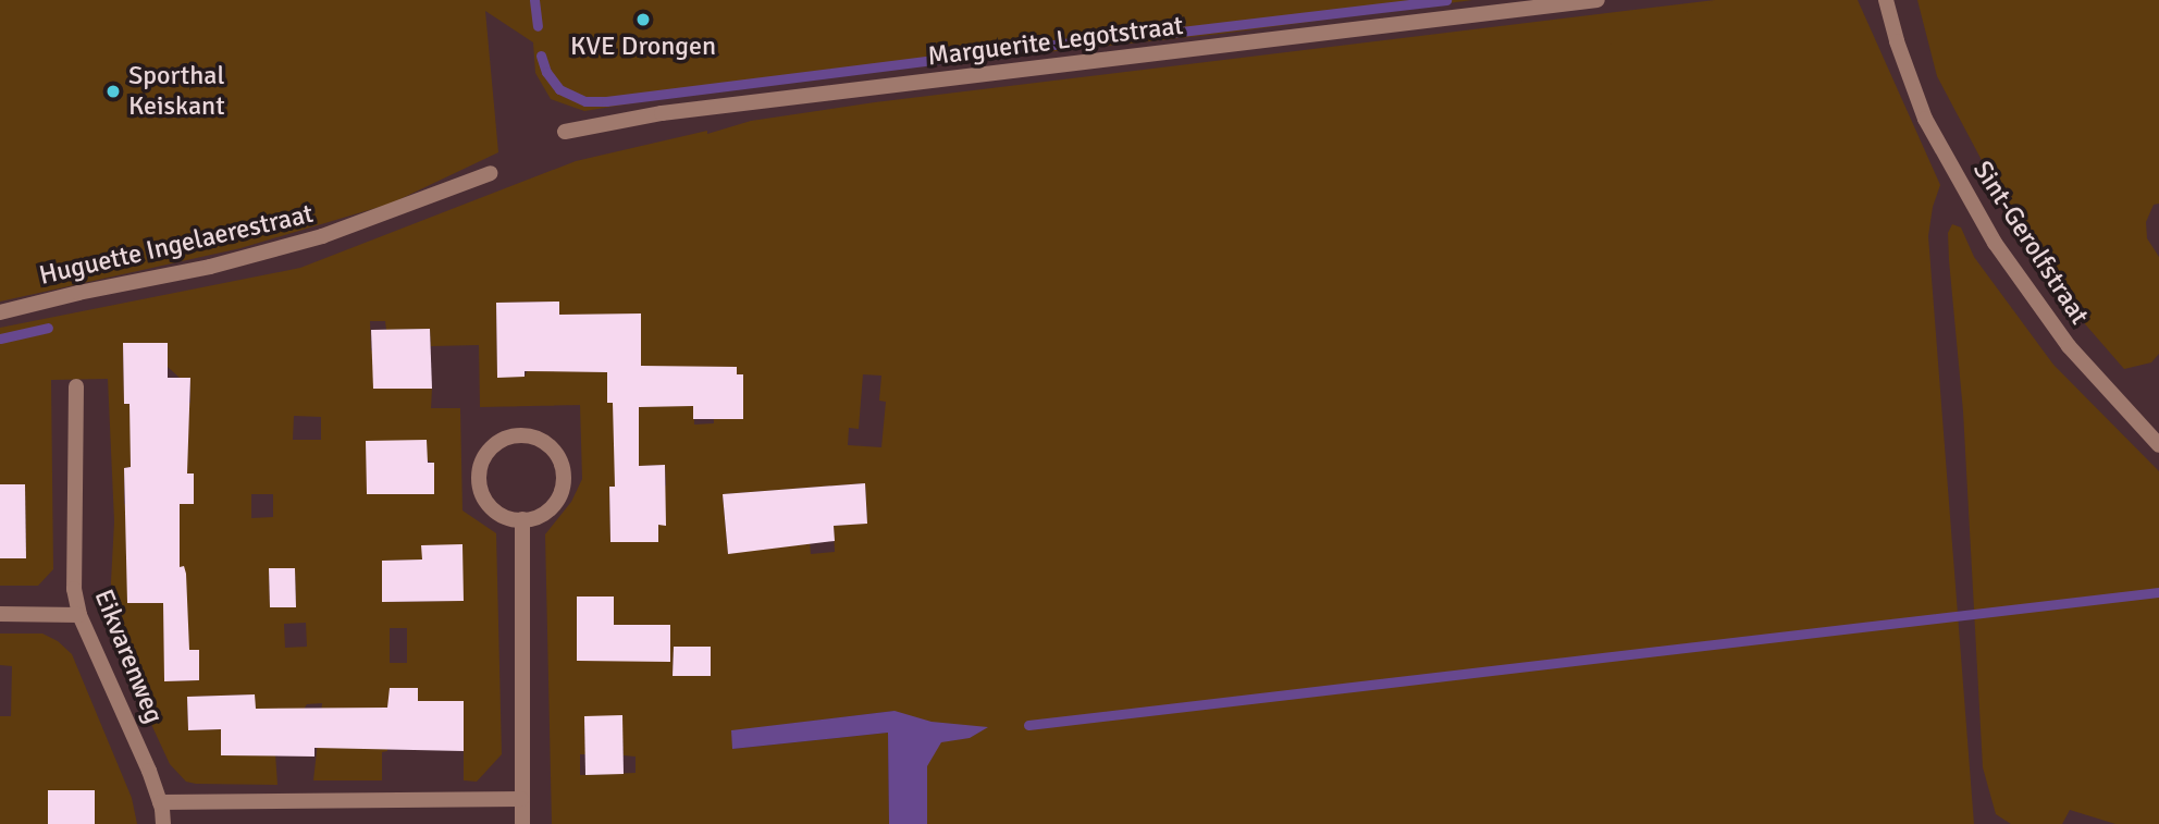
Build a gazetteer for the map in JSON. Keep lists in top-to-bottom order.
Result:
{
  "streets": {
    "street": [
      "Marguerite Legotstraat",
      "Sint-Gerolfstraat",
      "Huguette Ingelaerestraat",
      "Eikvarenweg"
    ]
  },
  "places": ["KVE Drongen", "Sporthal Keiskant"]
}
